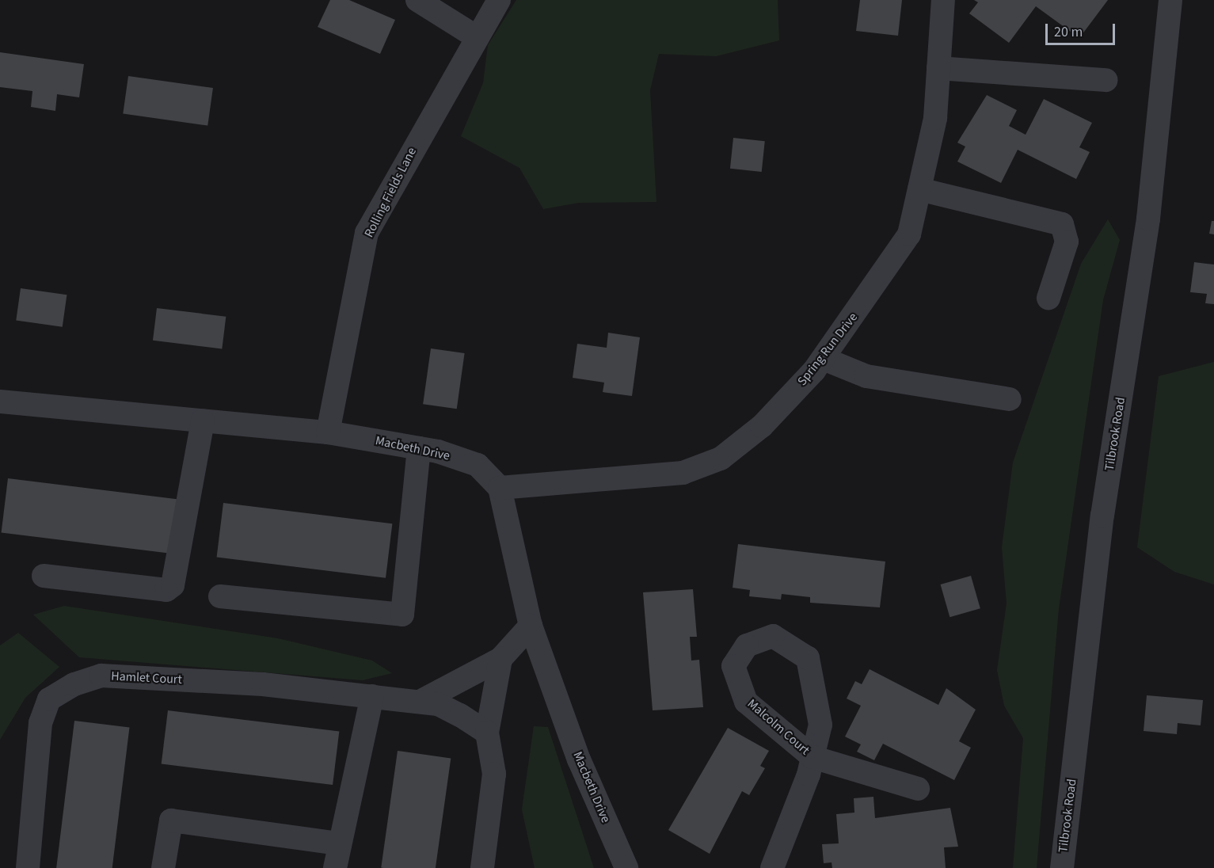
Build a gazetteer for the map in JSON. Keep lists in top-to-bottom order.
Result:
{
  "streets": {
    "street": [
      "Rolling Fields Lane",
      "Spring Run Drive",
      "Tilbrook Road",
      "Macbeth Drive",
      "Hamlet Court",
      "Malcolm Court"
    ]
  },
  "crossings": [
    ["Rolling Fields Lane", "Macbeth Drive"],
    ["Spring Run Drive", "Macbeth Drive"]
  ],
  "scale_bar": "20 m"
}
